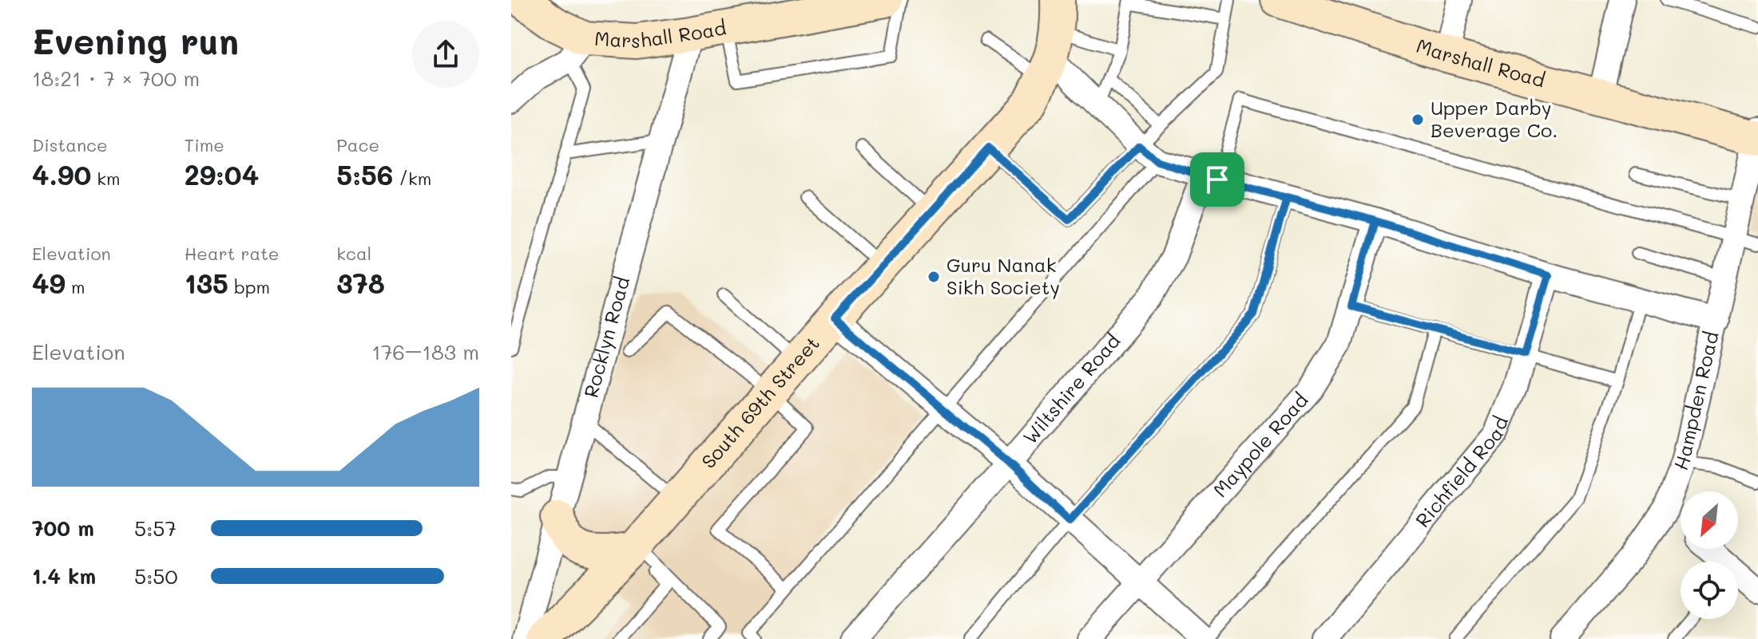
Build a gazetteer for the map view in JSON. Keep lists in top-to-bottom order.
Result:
{
  "streets": {
    "main road": ["Marshall Road", "South 69th Street"],
    "street": [
      "Rocklyn Road",
      "Wiltshire Road",
      "Hampden Road",
      "Maypole Road",
      "Richfield Road"
    ]
  },
  "crossings": [
    ["Marshall Road", "Rocklyn Road"],
    ["Marshall Road", "Hampden Road"]
  ],
  "places": ["Upper Darby Beverage Co.", "Guru Nanak Sikh Society"],
  "north": "bottom left",
  "page": {
    "heading": ["Evening run", "18:21 · 7 × 700 m"],
    "stats": [
      ["Distance", "4.90 km"],
      ["Time", "29:04"],
      ["Pace", "5:56 /km"],
      ["Elevation", "49 m"],
      ["Heart rate", "135 bpm"],
      ["kcal", "378"]
    ],
    "chart": ["Elevation", "176–183 m"],
    "list": [
      {
        "name": "700 m",
        "note": "5:57"
      },
      {
        "name": "1.4 km",
        "note": "5:50"
      }
    ]
  }
}
